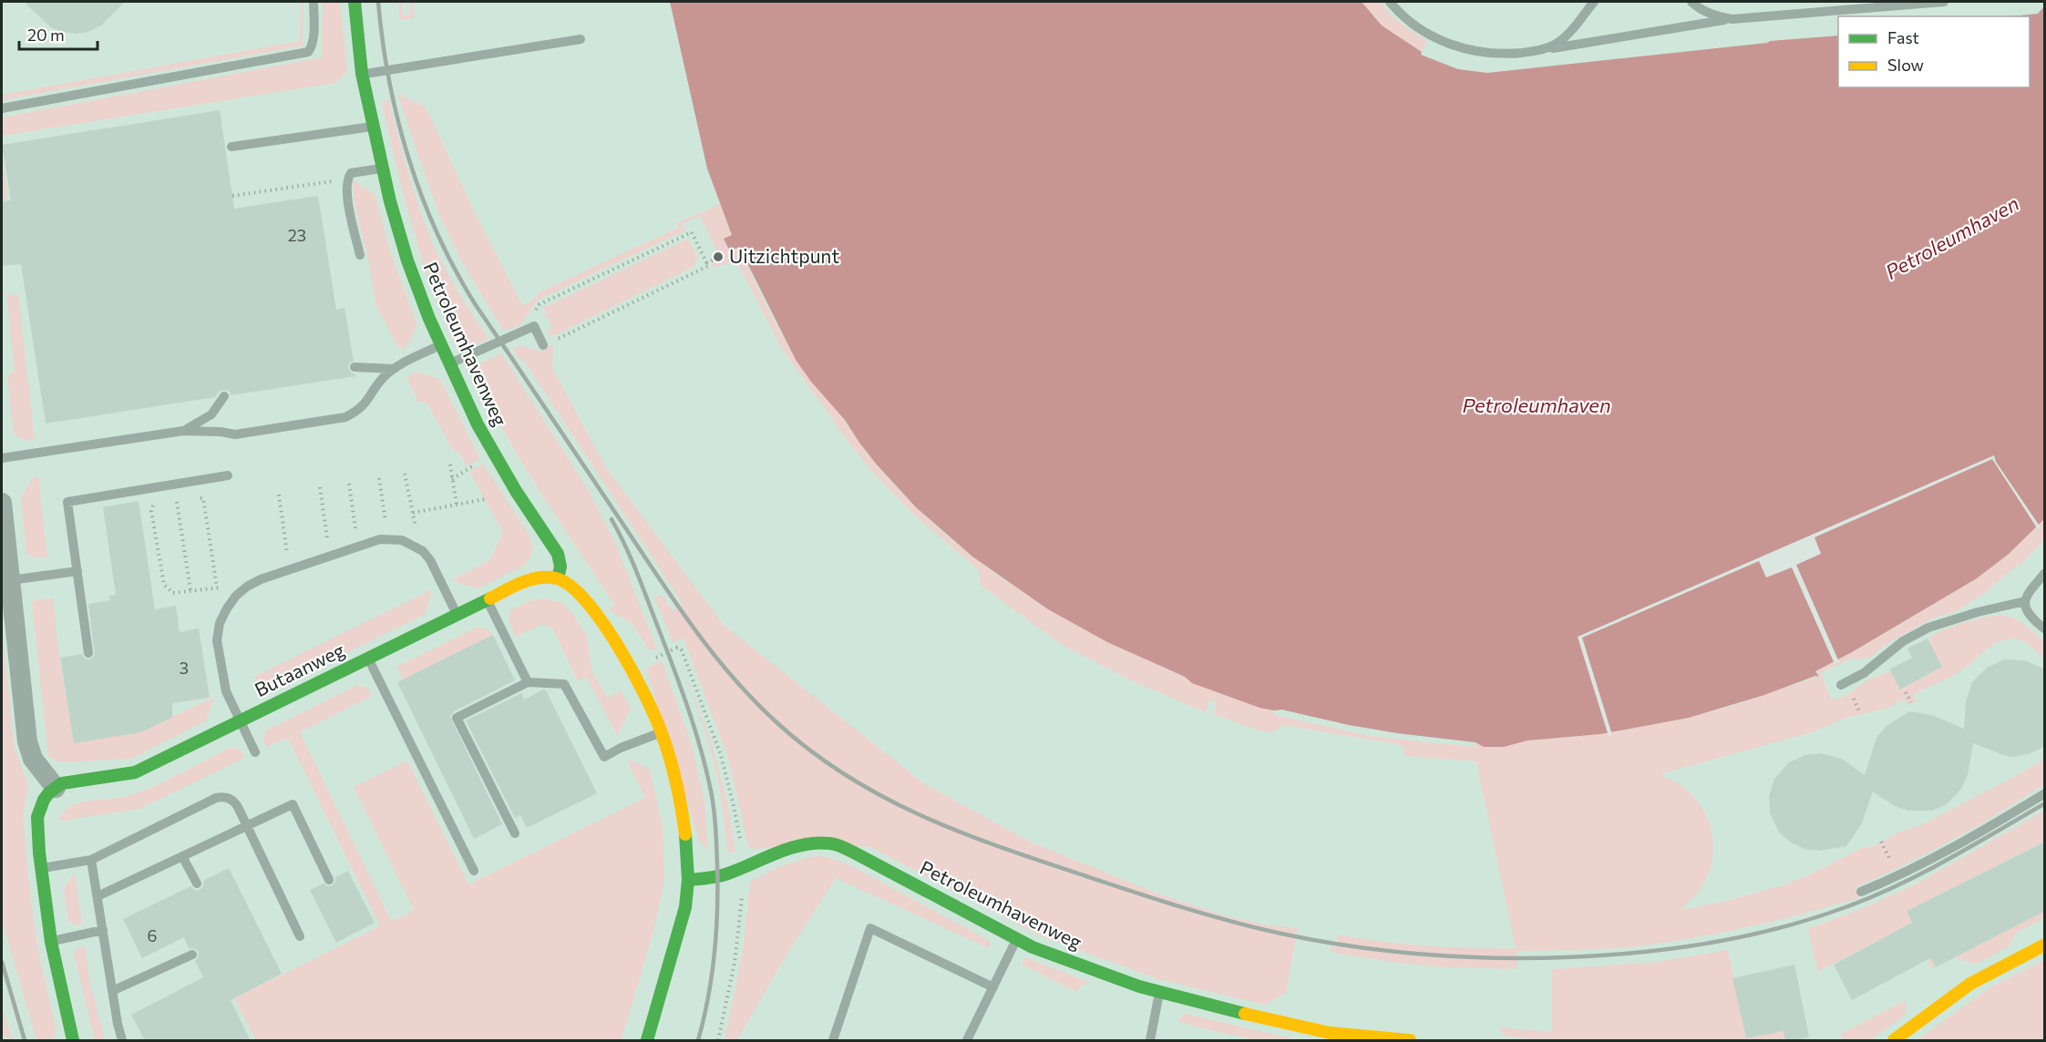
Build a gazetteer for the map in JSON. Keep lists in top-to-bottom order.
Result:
{
  "streets": {
    "street": ["Petroleumhavenweg", "Butaanweg"]
  },
  "crossings": [
    ["Petroleumhavenweg", "Butaanweg"]
  ],
  "water": ["Petroleumhaven"],
  "places": ["Uitzichtpunt"],
  "house_numbers": ["23", "3", "6"],
  "legend": ["Fast", "Slow"],
  "scale_bar": "20 m"
}
